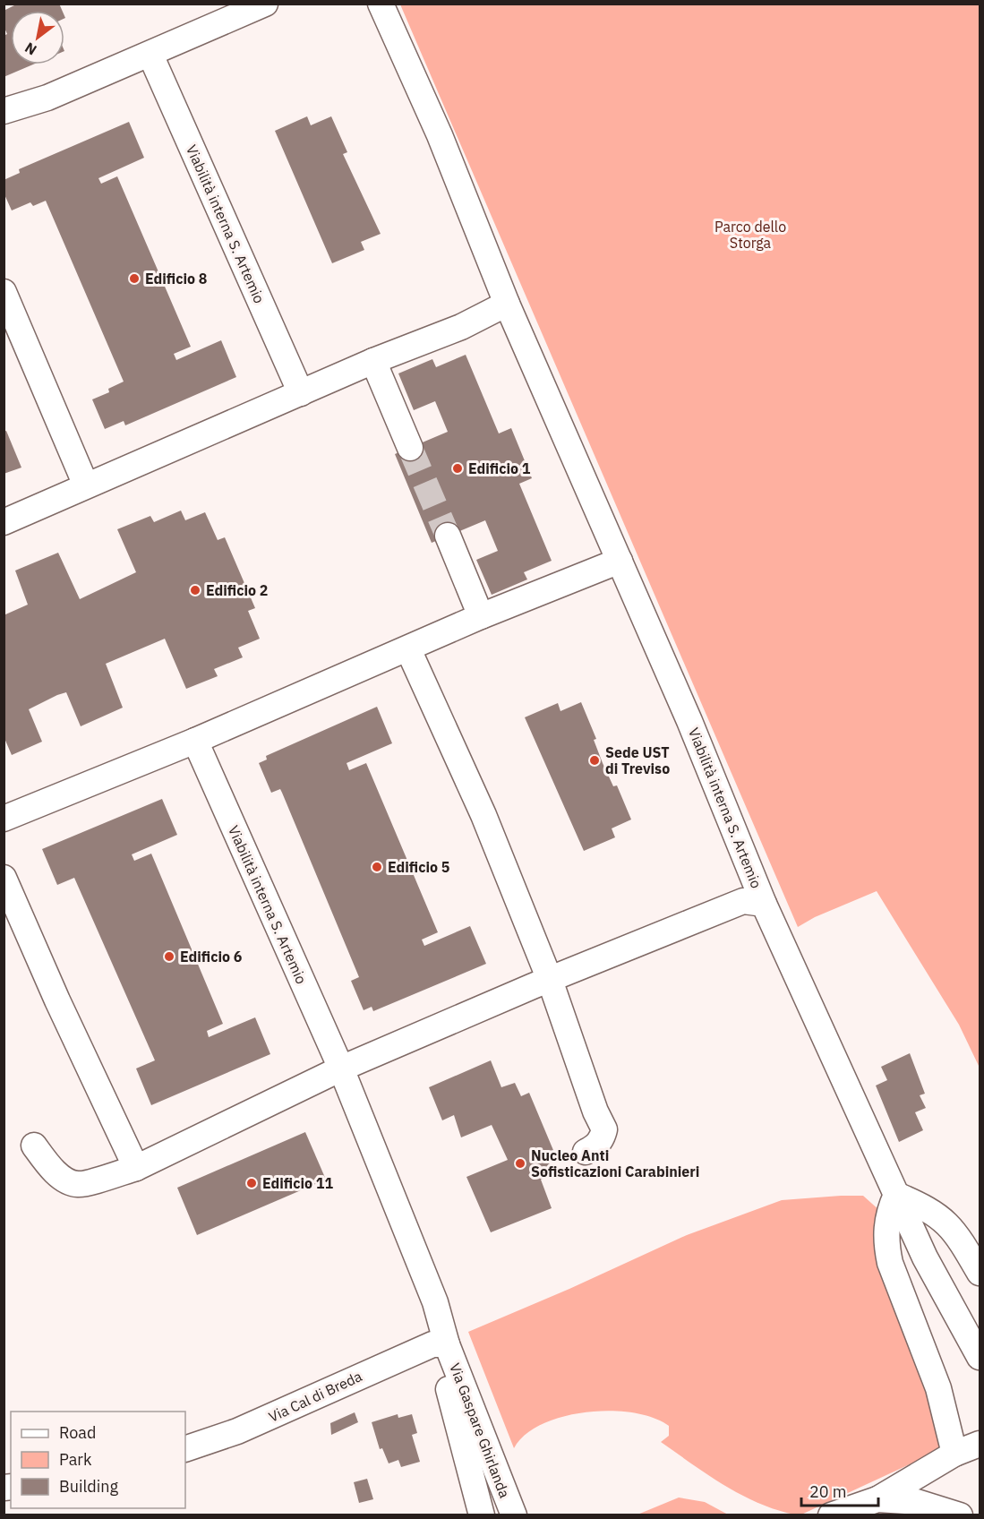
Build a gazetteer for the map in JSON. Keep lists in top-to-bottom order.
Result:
{
  "streets": {
    "street": ["Viabilità interna S. Artemio", "Via Cal di Breda", "Via Gaspare Ghirlanda"]
  },
  "crossings": [
    ["Viabilità interna S. Artemio", "Via Cal di Breda"],
    ["Viabilità interna S. Artemio", "Via Gaspare Ghirlanda"],
    ["Via Cal di Breda", "Via Gaspare Ghirlanda"]
  ],
  "parks": ["Parco dello Storga"],
  "places": [
    "Edificio 8",
    "Edificio 1",
    "Edificio 2",
    "Sede UST di Treviso",
    "Edificio 5",
    "Edificio 6",
    "Nucleo Anti Sofisticazioni Carabinieri",
    "Edificio 11"
  ],
  "legend": ["Road", "Park", "Building"],
  "scale_bar": "20 m",
  "north": "bottom left"
}
